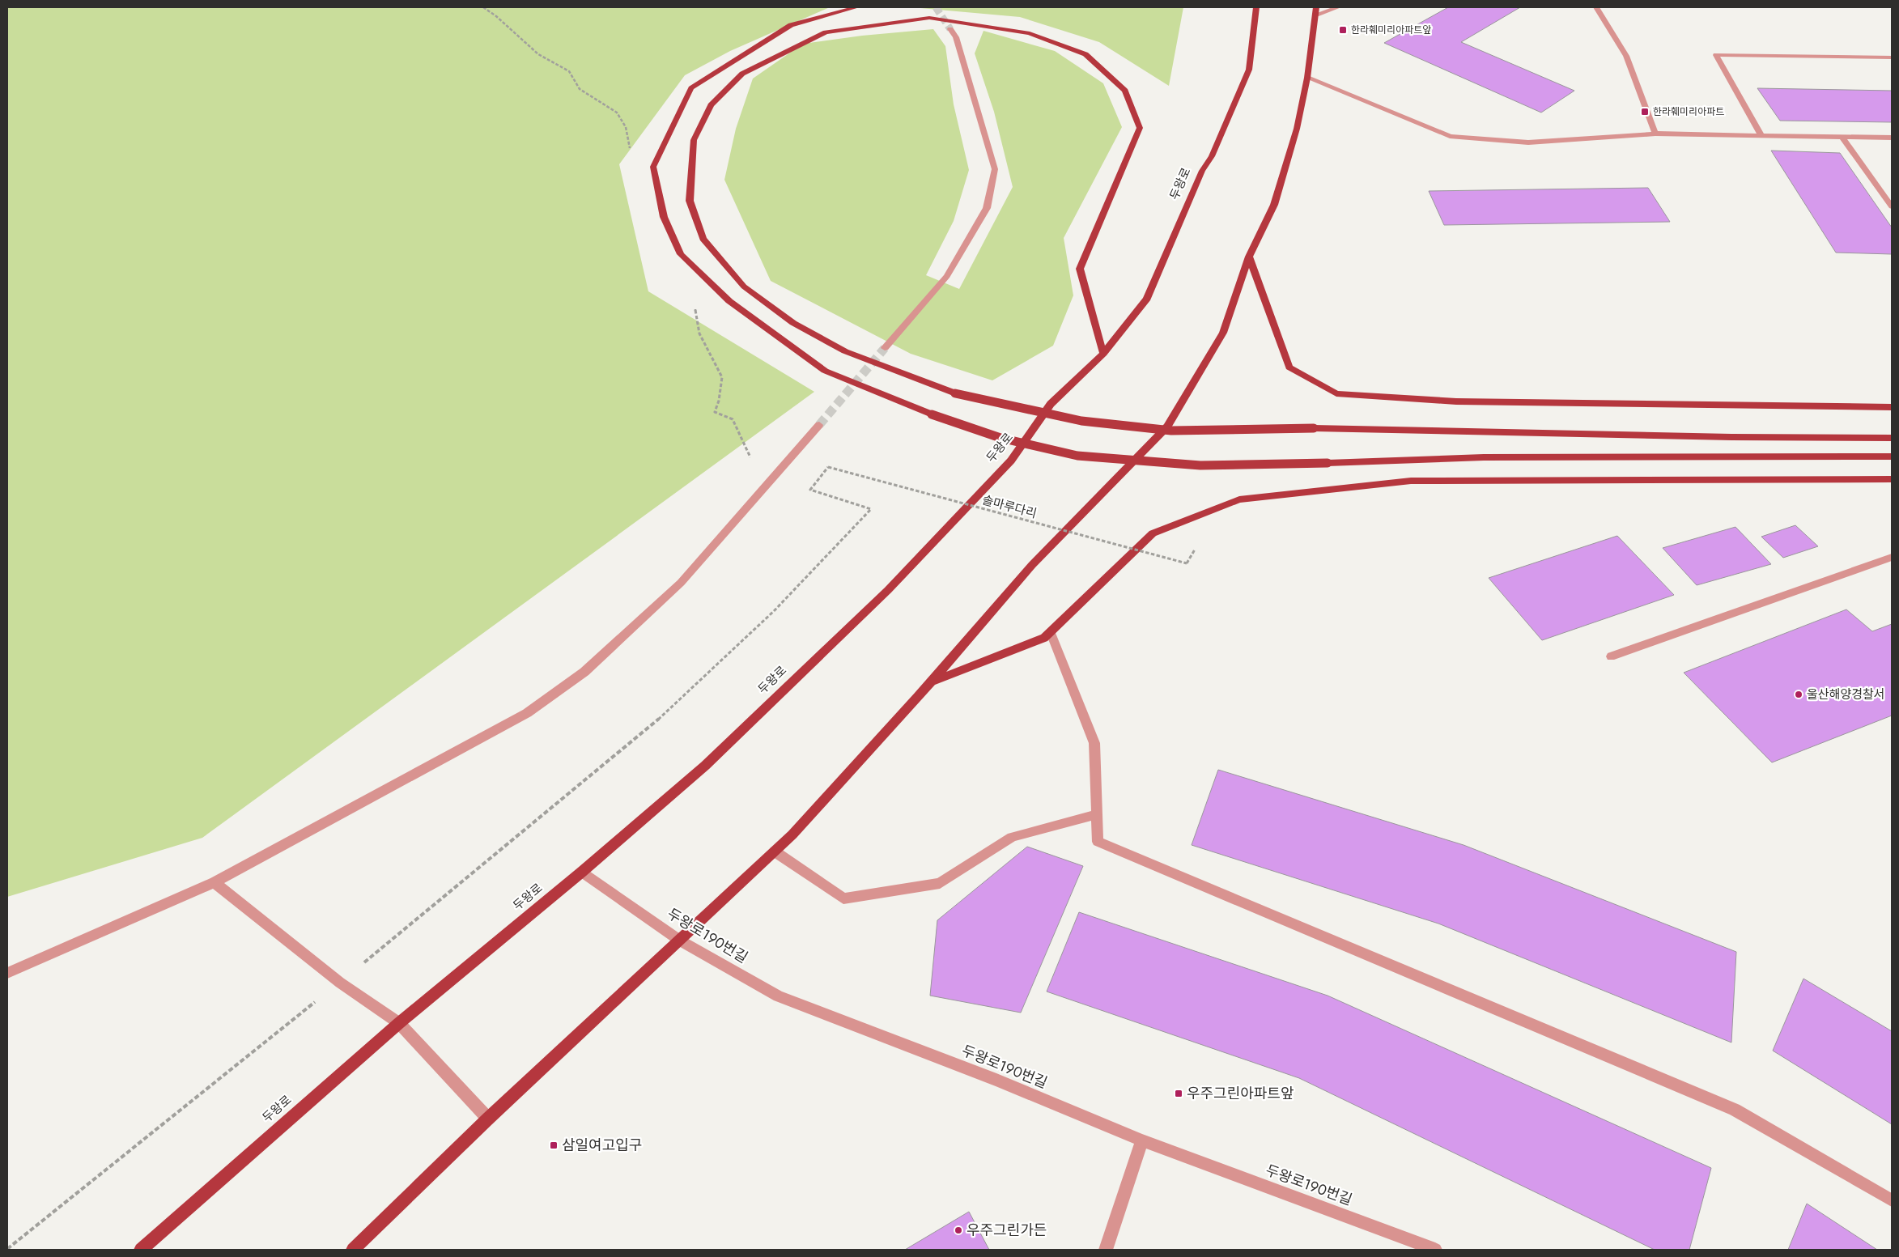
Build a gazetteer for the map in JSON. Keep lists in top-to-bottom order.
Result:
{
  "streets": {
    "main road": ["두왕로"],
    "street": ["두왕로190번길"],
    "path": ["솔마루다리"]
  },
  "crossings": [
    ["두왕로", "두왕로190번길"]
  ],
  "places": {
    "transit": [
      "한라훼미리아파트앞",
      "한라훼미리아파트",
      "우주그린아파트앞",
      "삼일여고입구"
    ],
    "other": ["울산해양경찰서", "우주그린가든"]
  }
}
